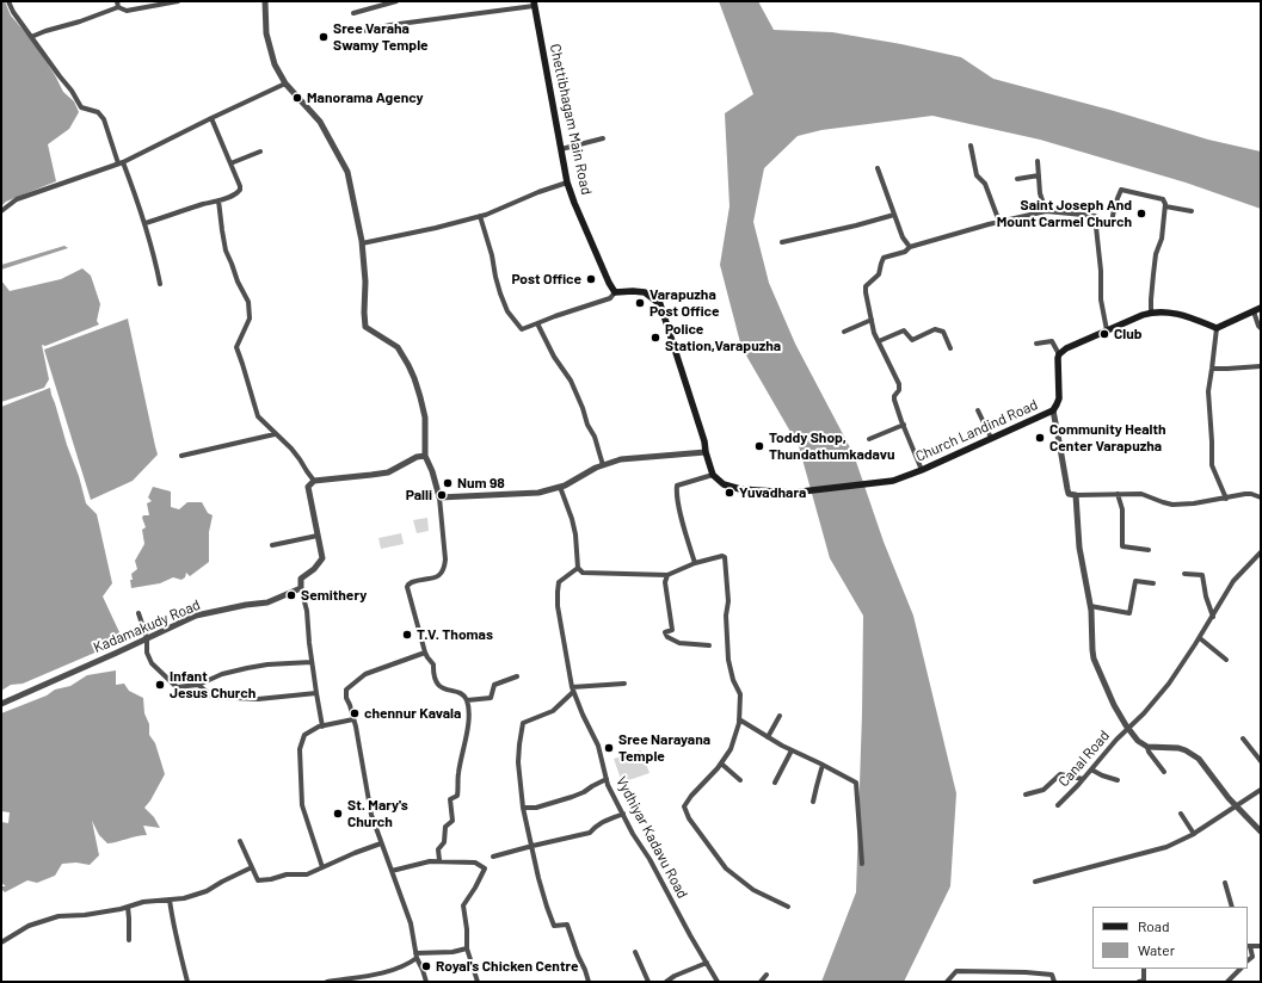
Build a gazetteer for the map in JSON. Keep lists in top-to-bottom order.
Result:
{
  "streets": {
    "main road": ["Chettibhagam Main Road", "Church Landind Road"],
    "street": ["Kadamakudy Road", "Canal Road", "Vydhiyar Kadavu Road"]
  },
  "places": [
    "Sree Varaha Swamy Temple",
    "Manorama Agency",
    "Saint Joseph And Mount Carmel Church",
    "Post Office",
    "Varapuzha Post Office",
    "Club",
    "Police Station,Varapuzha",
    "Community Health Center Varapuzha",
    "Toddy Shop, Thundathumkadavu",
    "Num 98",
    "Yuvadhara",
    "Palli",
    "Semithery",
    "T.V. Thomas",
    "Infant Jesus Church",
    "chennur Kavala",
    "Sree Narayana Temple",
    "St. Mary's Church",
    "Royal's Chicken Centre"
  ],
  "legend": ["Road", "Water"]
}
